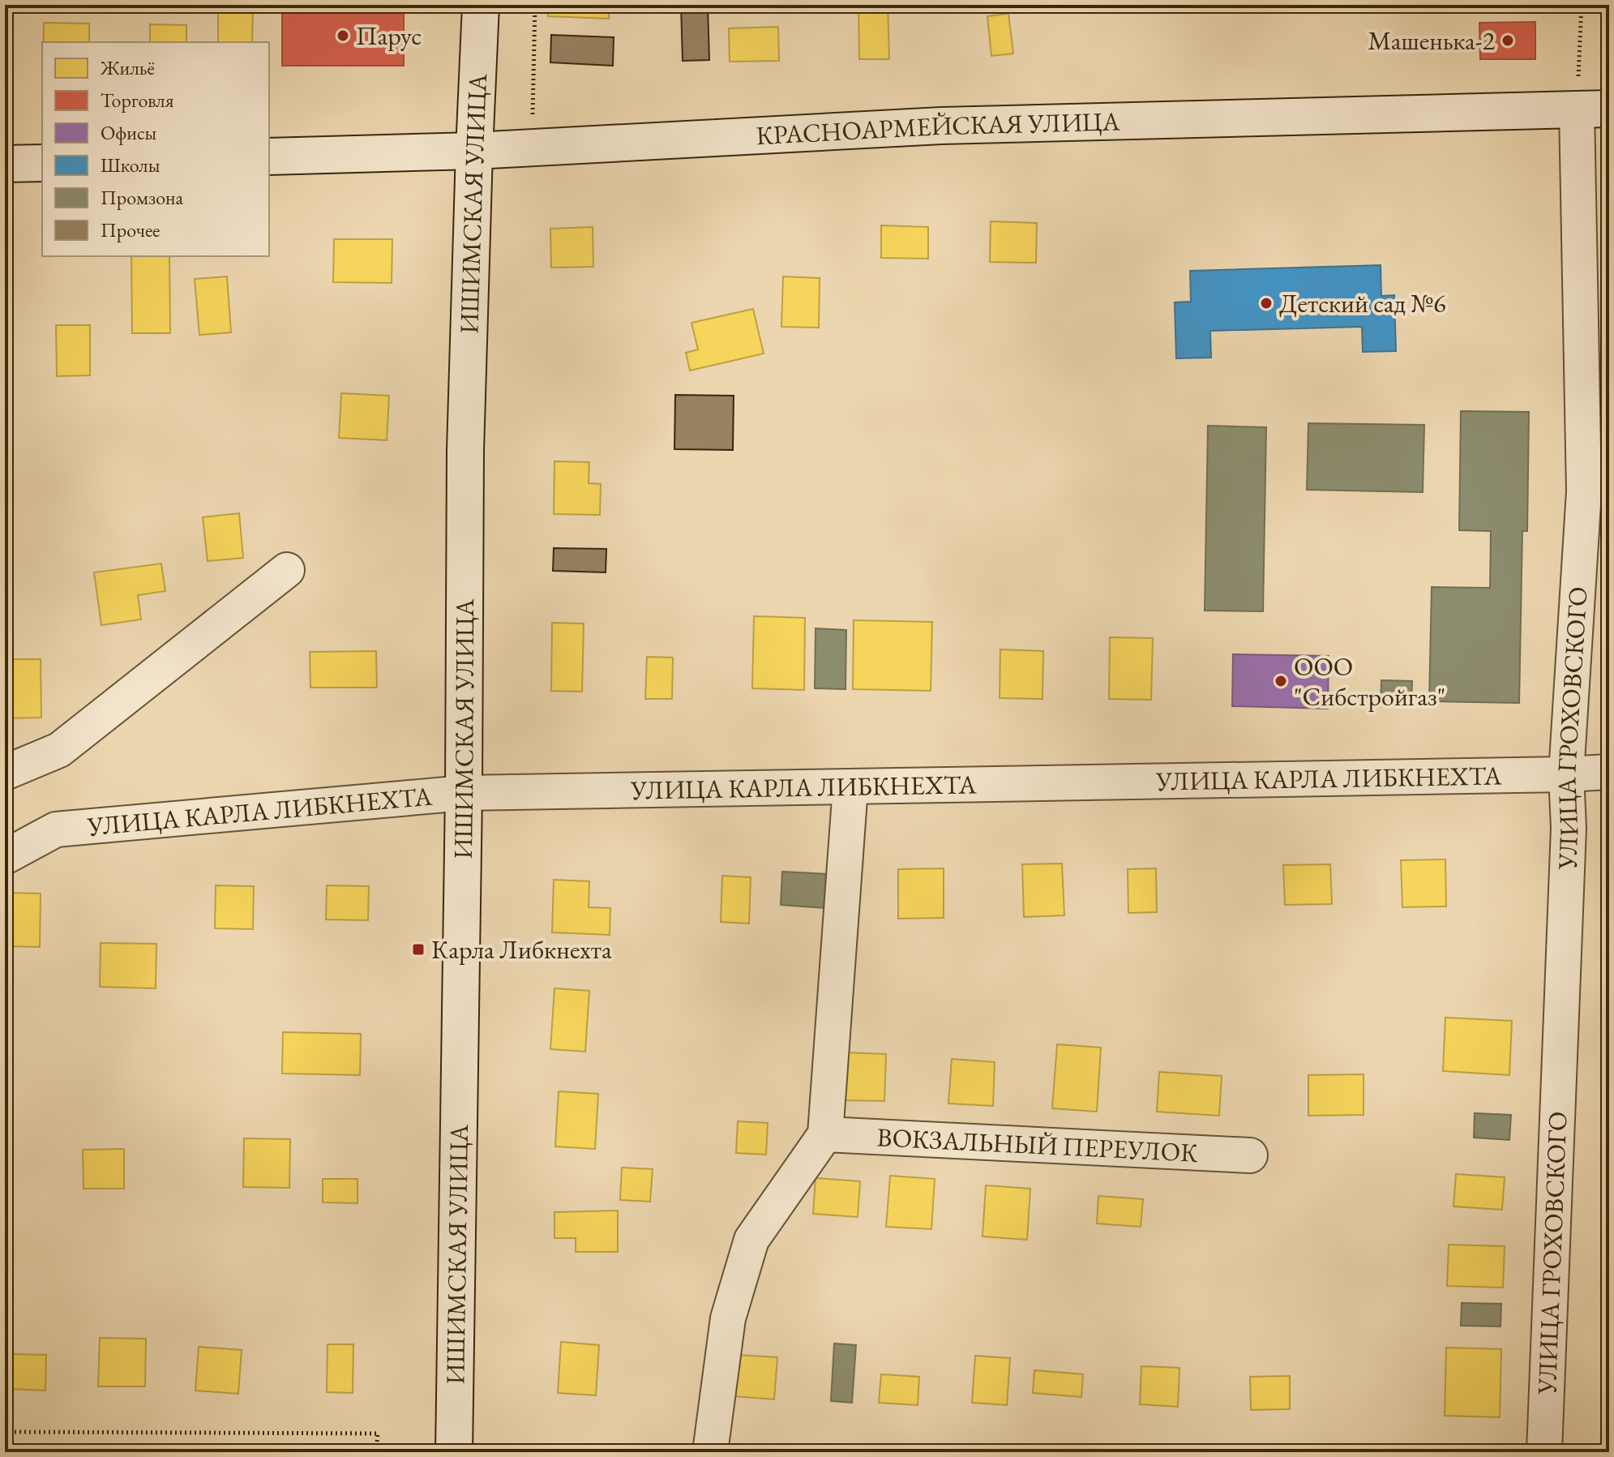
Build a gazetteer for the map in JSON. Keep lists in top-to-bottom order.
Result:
{
  "streets": {
    "main road": ["КРАСНОАРМЕЙСКАЯ УЛИЦА", "ИШИМСКАЯ УЛИЦА"],
    "street": ["УЛИЦА ГРОХОВСКОГО", "УЛИЦА КАРЛА ЛИБКНЕХТА", "ВОКЗАЛЬНЫЙ ПЕРЕУЛОК"]
  },
  "crossings": [
    ["КРАСНОАРМЕЙСКАЯ УЛИЦА", "ИШИМСКАЯ УЛИЦА"],
    ["КРАСНОАРМЕЙСКАЯ УЛИЦА", "УЛИЦА ГРОХОВСКОГО"],
    ["ИШИМСКАЯ УЛИЦА", "УЛИЦА КАРЛА ЛИБКНЕХТА"],
    ["УЛИЦА ГРОХОВСКОГО", "УЛИЦА КАРЛА ЛИБКНЕХТА"]
  ],
  "places": {
    "other": [
      "Парус",
      "Машенька-2",
      "Детский сад №6",
      "ООО \"Сибстройгаз\""
    ],
    "transit": ["Карла Либкнехта"]
  },
  "legend": [
    "Жильё",
    "Торговля",
    "Офисы",
    "Школы",
    "Промзона",
    "Прочее"
  ]
}
